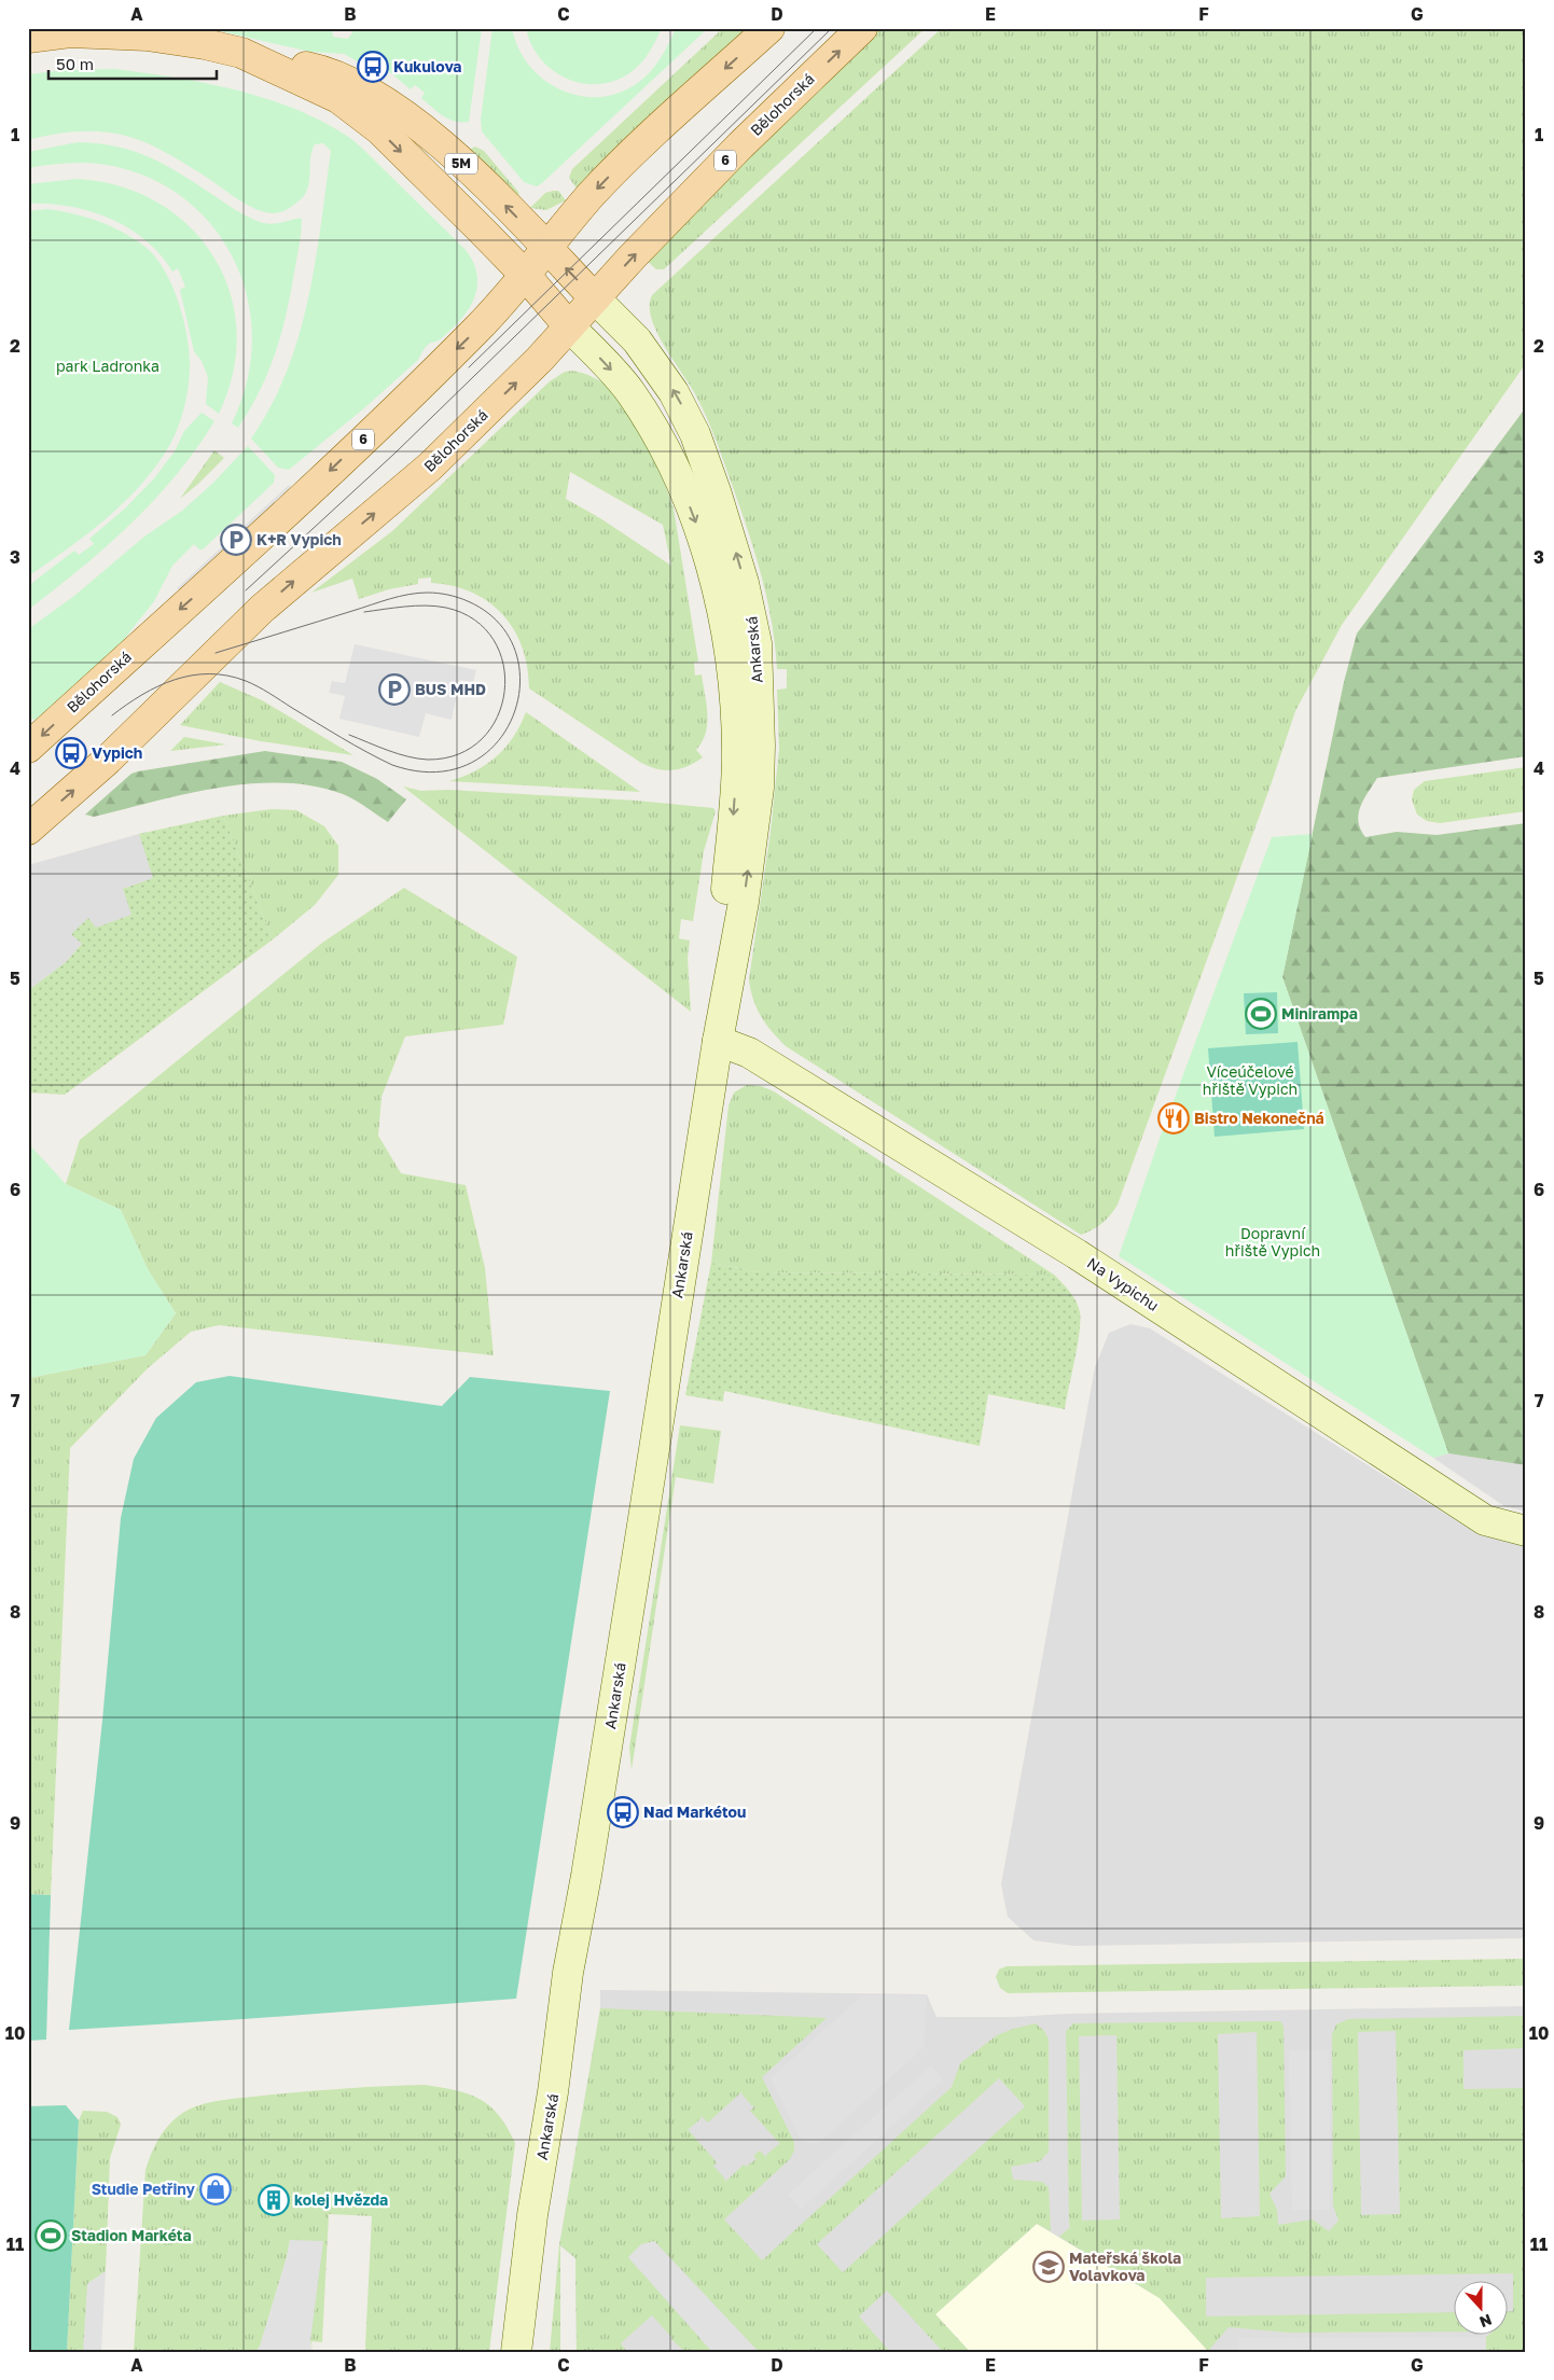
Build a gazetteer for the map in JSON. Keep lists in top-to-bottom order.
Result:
{
  "streets": {
    "main road": ["Bělohorská", "6", "5M"],
    "street": ["Ankarská", "Na Vypichu"]
  },
  "crossings": [
    ["Bělohorská", "5M"],
    ["Bělohorská", "Ankarská"],
    ["5M", "Ankarská"],
    ["Ankarská", "Na Vypichu"]
  ],
  "parks": ["park Ladronka", "Víceúčelové hřiště Vypich", "Dopravní hřiště Vypich"],
  "places": {
    "bus stop": ["Kukulova", "Vypich", "Nad Markétou"],
    "parking": ["K+R Vypich", "BUS MHD"],
    "sports": ["Minirampa", "Stadion Markéta"],
    "restaurant": ["Bistro Nekonečná"],
    "shop": ["Studie Petřiny"],
    "building": ["kolej Hvězda"],
    "school or university": ["Mateřská škola Volavkova"]
  },
  "scale_bar": "50 m",
  "north": "bottom",
  "grid": {
    "columns": [
      "A",
      "B",
      "C",
      "D",
      "E",
      "F",
      "G"
    ],
    "rows": [
      "1",
      "2",
      "3",
      "4",
      "5",
      "6",
      "7",
      "8",
      "9",
      "10",
      "11"
    ]
  }
}
